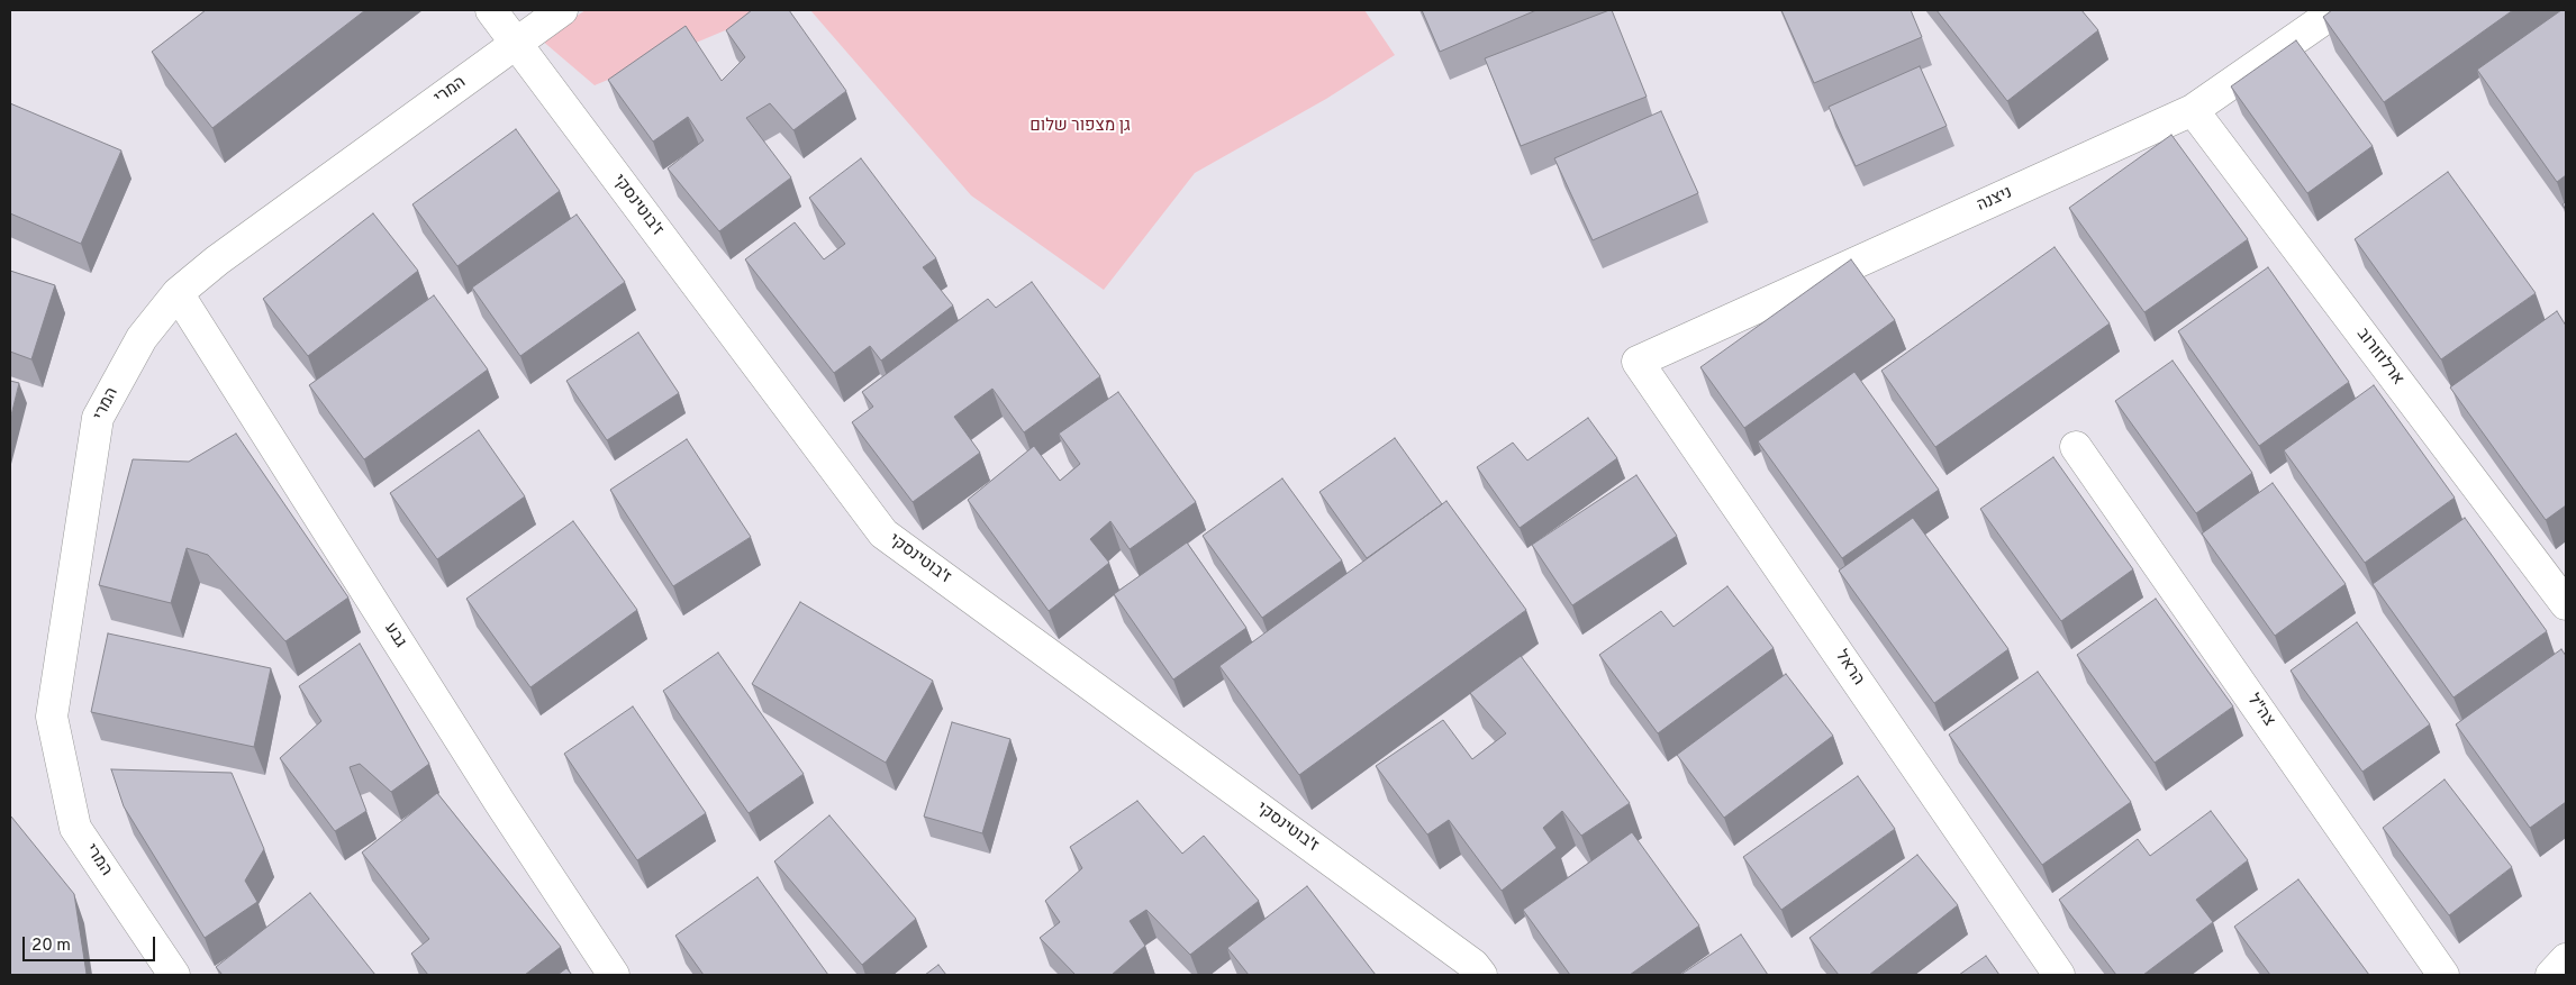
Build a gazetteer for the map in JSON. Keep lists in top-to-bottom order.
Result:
{
  "streets": {
    "street": [
      "המרי",
      "ניצנה",
      "ז'בוטינסקי",
      "ארלוזורוב",
      "גבע",
      "הראל",
      "צה\"ל"
    ]
  },
  "crossings": [
    ["המרי", "ז'בוטינסקי"],
    ["המרי", "גבע"],
    ["ניצנה", "ארלוזורוב"],
    ["ניצנה", "הראל"]
  ],
  "parks": ["גן מצפור שלום"],
  "scale_bar": "20 m"
}
